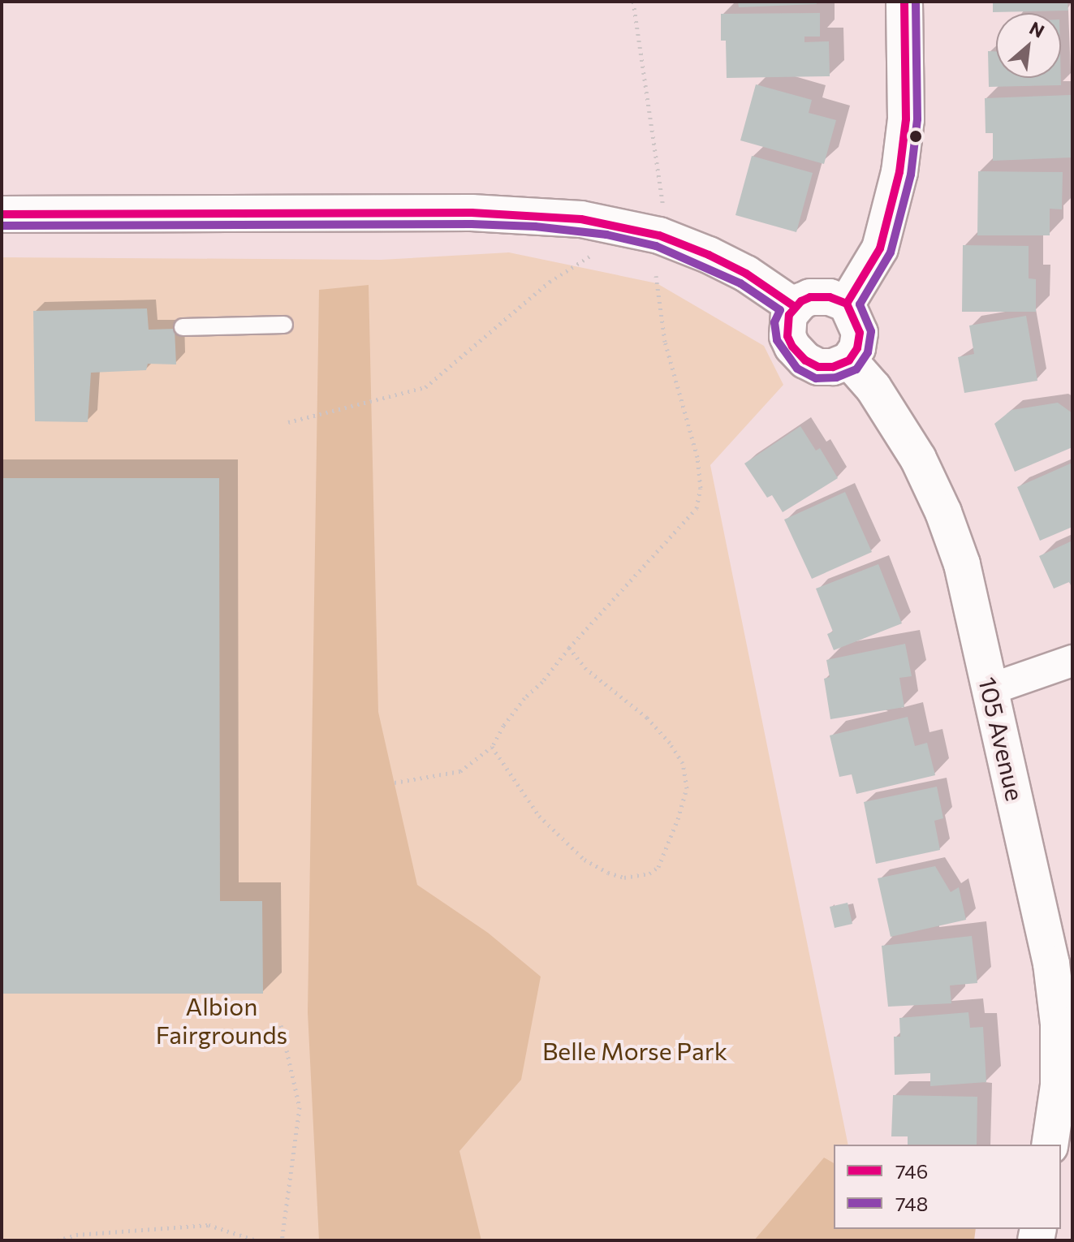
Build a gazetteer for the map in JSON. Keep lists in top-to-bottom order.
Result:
{
  "streets": {
    "street": ["105 Avenue"]
  },
  "parks": ["Albion Fairgrounds", "Belle Morse Park"],
  "lines": ["transit line 746", "transit line 748"],
  "legend": ["746", "748"],
  "north": "top right"
}
